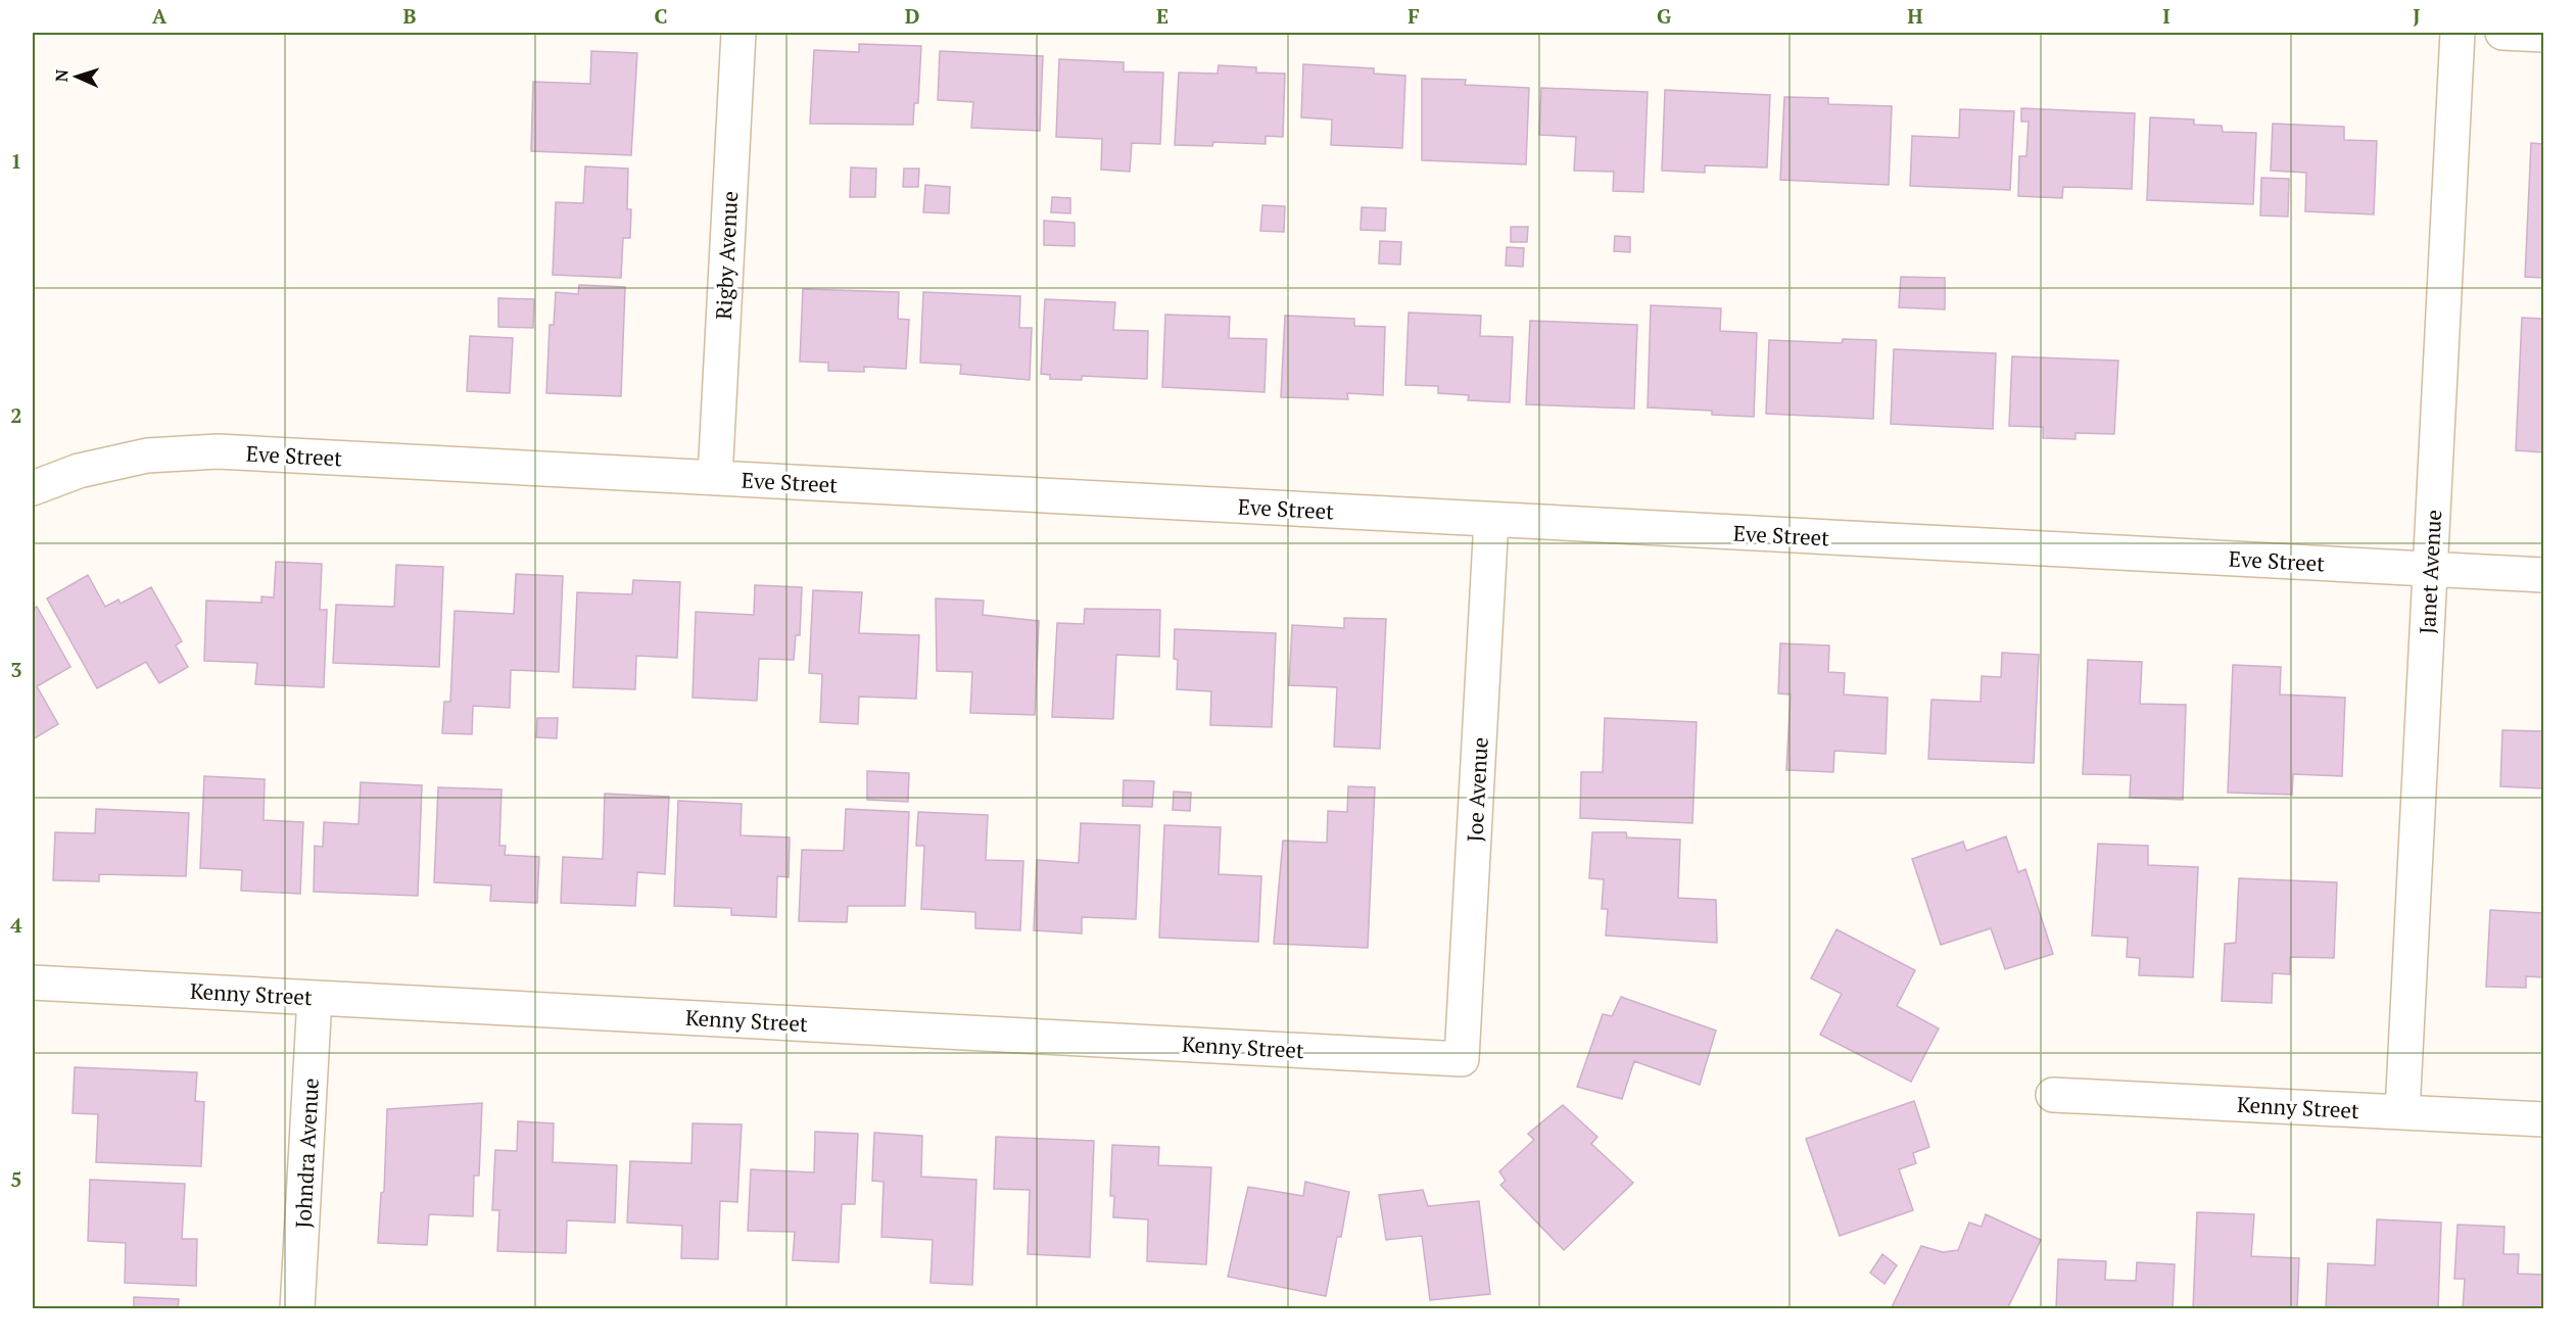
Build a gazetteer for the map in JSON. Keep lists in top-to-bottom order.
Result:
{
  "streets": {
    "street": [
      "Rigby Avenue",
      "Eve Street",
      "Janet Avenue",
      "Joe Avenue",
      "Kenny Street",
      "Johndra Avenue"
    ]
  },
  "crossings": [
    ["Rigby Avenue", "Eve Street"],
    ["Eve Street", "Janet Avenue"],
    ["Eve Street", "Joe Avenue"],
    ["Janet Avenue", "Kenny Street"],
    ["Joe Avenue", "Kenny Street"],
    ["Kenny Street", "Johndra Avenue"]
  ],
  "north": "left",
  "grid": {
    "columns": [
      "A",
      "B",
      "C",
      "D",
      "E",
      "F",
      "G",
      "H",
      "I",
      "J"
    ],
    "rows": [
      "1",
      "2",
      "3",
      "4",
      "5"
    ]
  }
}
